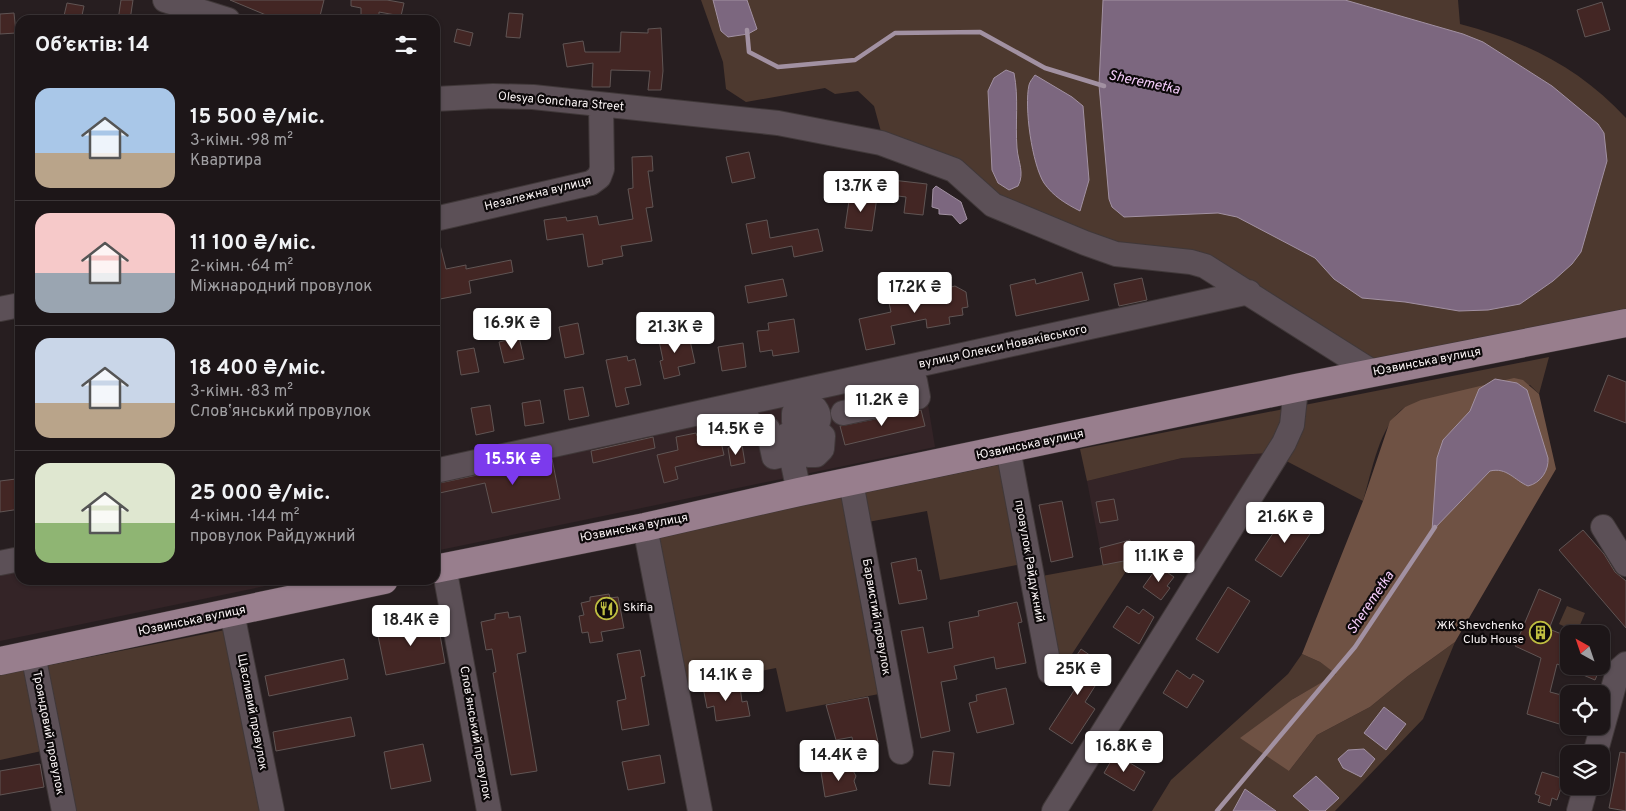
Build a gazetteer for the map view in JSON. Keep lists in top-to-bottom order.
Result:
{
  "streets": {
    "main road": ["Юзвинська вулиця"],
    "street": [
      "Olesya Gonchara Street",
      "Незалежна вулиця",
      "вулиця Олекси Новаківського",
      "провулок Райдужний",
      "Барвистий провулок",
      "Щасливий провулок",
      "Трояндовий провулок",
      "Словʼянський провулок"
    ]
  },
  "crossings": [
    ["Olesya Gonchara Street", "Незалежна вулиця"],
    ["Olesya Gonchara Street", "вулиця Олекси Новаківського"],
    ["Olesya Gonchara Street", "Юзвинська вулиця"],
    ["Юзвинська вулиця", "провулок Райдужний"],
    ["Юзвинська вулиця", "Барвистий провулок"],
    ["Юзвинська вулиця", "Щасливий провулок"],
    ["Юзвинська вулиця", "Трояндовий провулок"],
    ["Юзвинська вулиця", "Словʼянський провулок"]
  ],
  "water": ["Sheremetka"],
  "places": {
    "restaurant": ["Skifia"],
    "building": ["ЖК Shevchenko Club House"]
  },
  "north": "top left",
  "page": {
    "heading": "Об’єктів: 14",
    "list": [
      {
        "name": "15 500 ₴/міс.",
        "note": "3-кімн. · 98 m² · Квартира"
      },
      {
        "name": "11 100 ₴/міс.",
        "note": "2-кімн. · 64 m² · Міжнародний провулок"
      },
      {
        "name": "18 400 ₴/міс.",
        "note": "3-кімн. · 83 m² · Словʼянський провулок"
      },
      {
        "name": "25 000 ₴/міс.",
        "note": "4-кімн. · 144 m² · провулок Райдужний"
      }
    ],
    "price": [
      "13.7K ₴",
      "17.2K ₴",
      "16.9K ₴",
      "21.3K ₴",
      "11.2K ₴",
      "14.5K ₴",
      "15.5K ₴",
      "21.6K ₴",
      "11.1K ₴",
      "18.4K ₴",
      "25K ₴",
      "14.1K ₴",
      "16.8K ₴",
      "14.4K ₴"
    ]
  }
}
